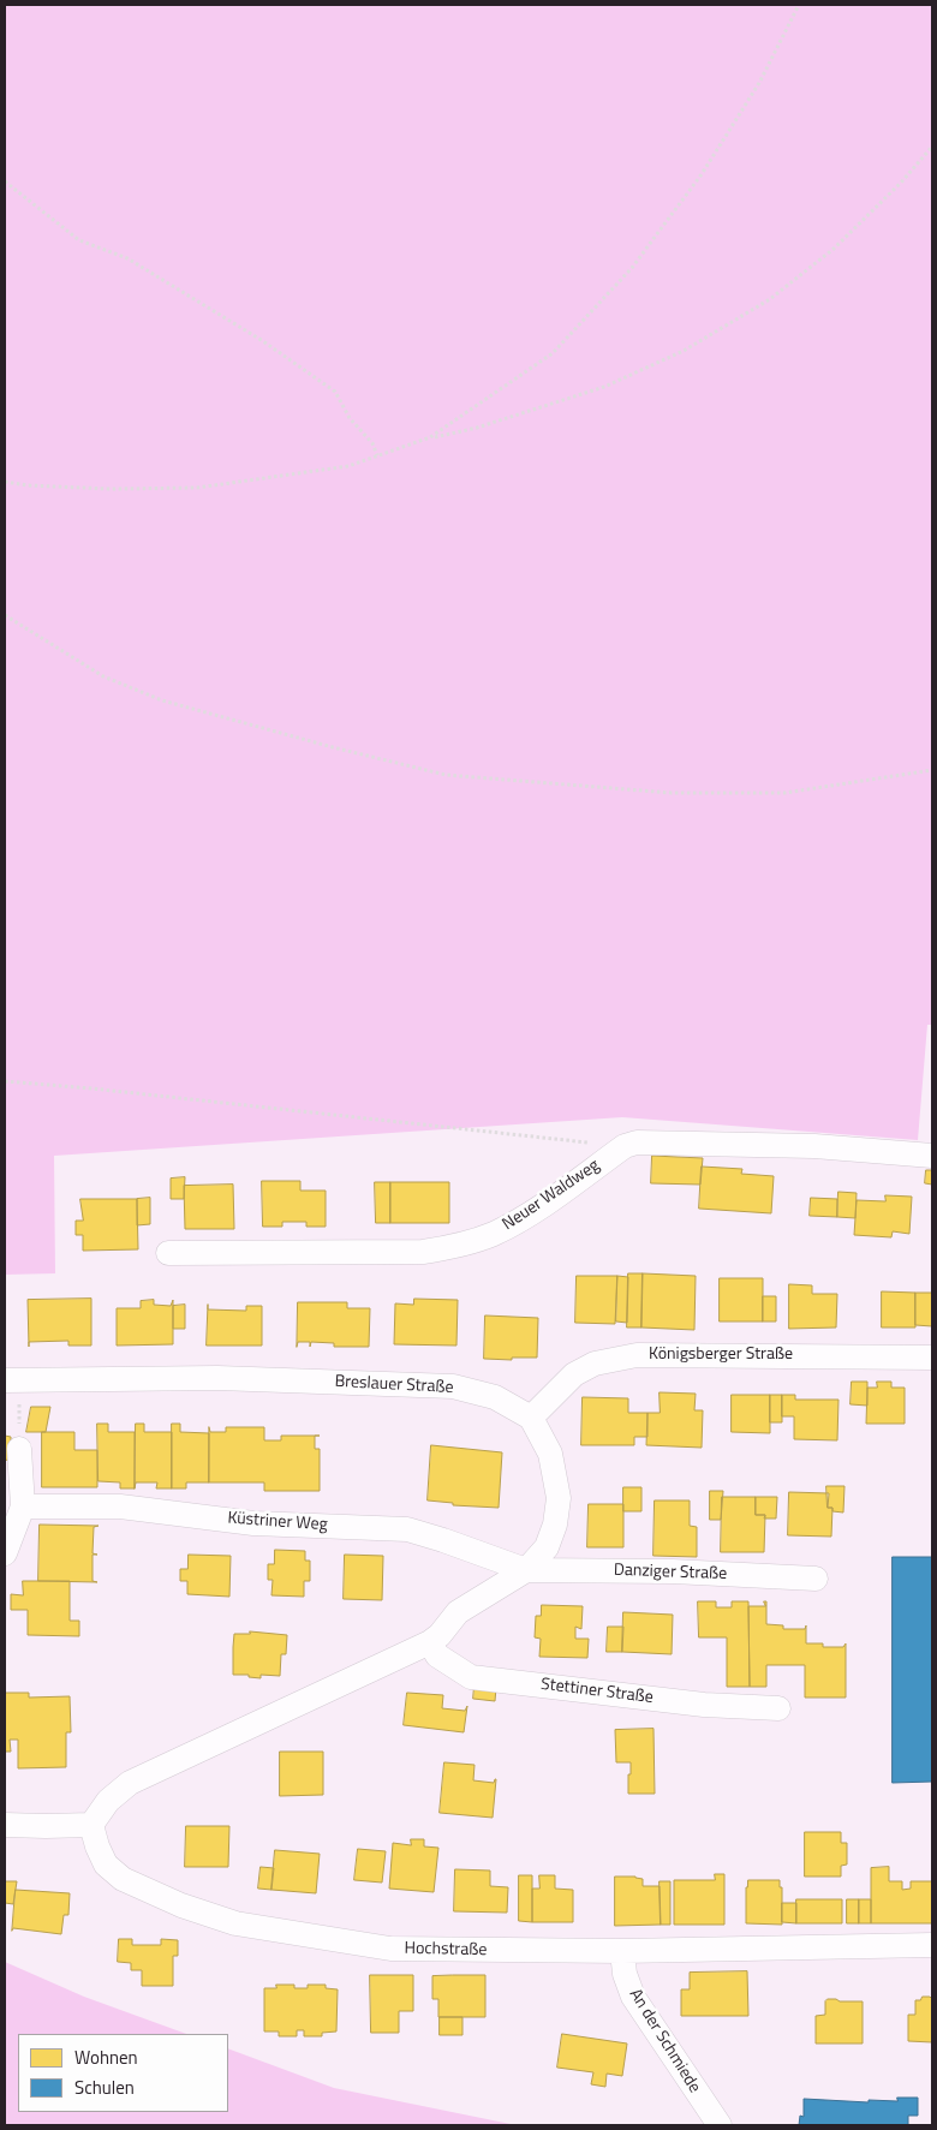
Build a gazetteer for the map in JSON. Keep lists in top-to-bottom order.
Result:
{
  "streets": {
    "street": [
      "Neuer Waldweg",
      "Königsberger Straße",
      "Breslauer Straße",
      "Küstriner Weg",
      "Danziger Straße",
      "Stettiner Straße",
      "Hochstraße",
      "An der Schmiede"
    ]
  },
  "crossings": [
    ["Königsberger Straße", "Breslauer Straße"],
    ["Küstriner Weg", "Danziger Straße"],
    ["Hochstraße", "An der Schmiede"]
  ],
  "legend": ["Wohnen", "Schulen"]
}
